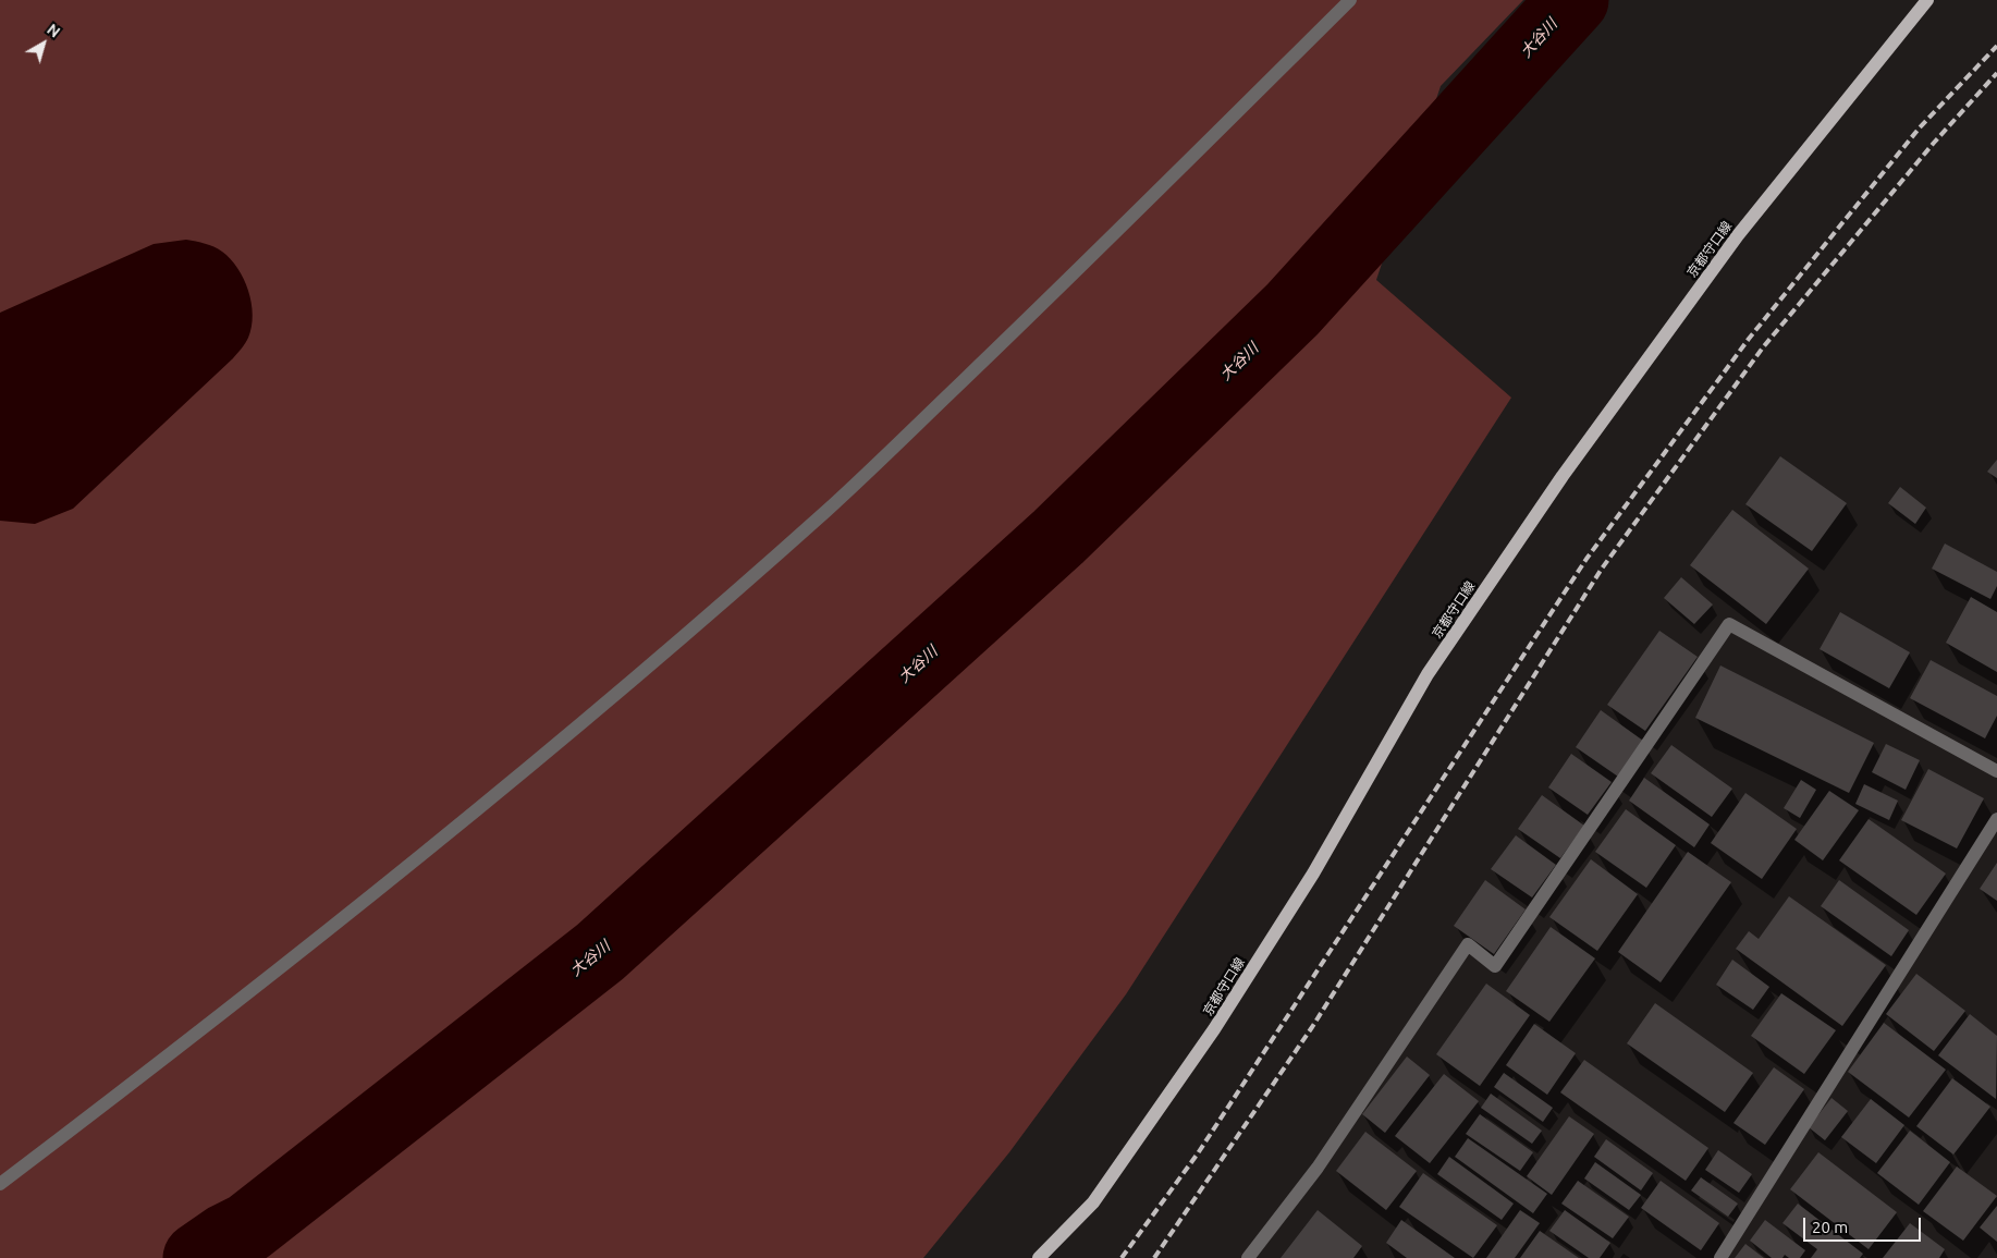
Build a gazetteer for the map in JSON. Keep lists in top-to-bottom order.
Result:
{
  "streets": {
    "main road": ["京都守口線"]
  },
  "water": ["大谷川"],
  "scale_bar": "20 m",
  "north": "top right"
}
